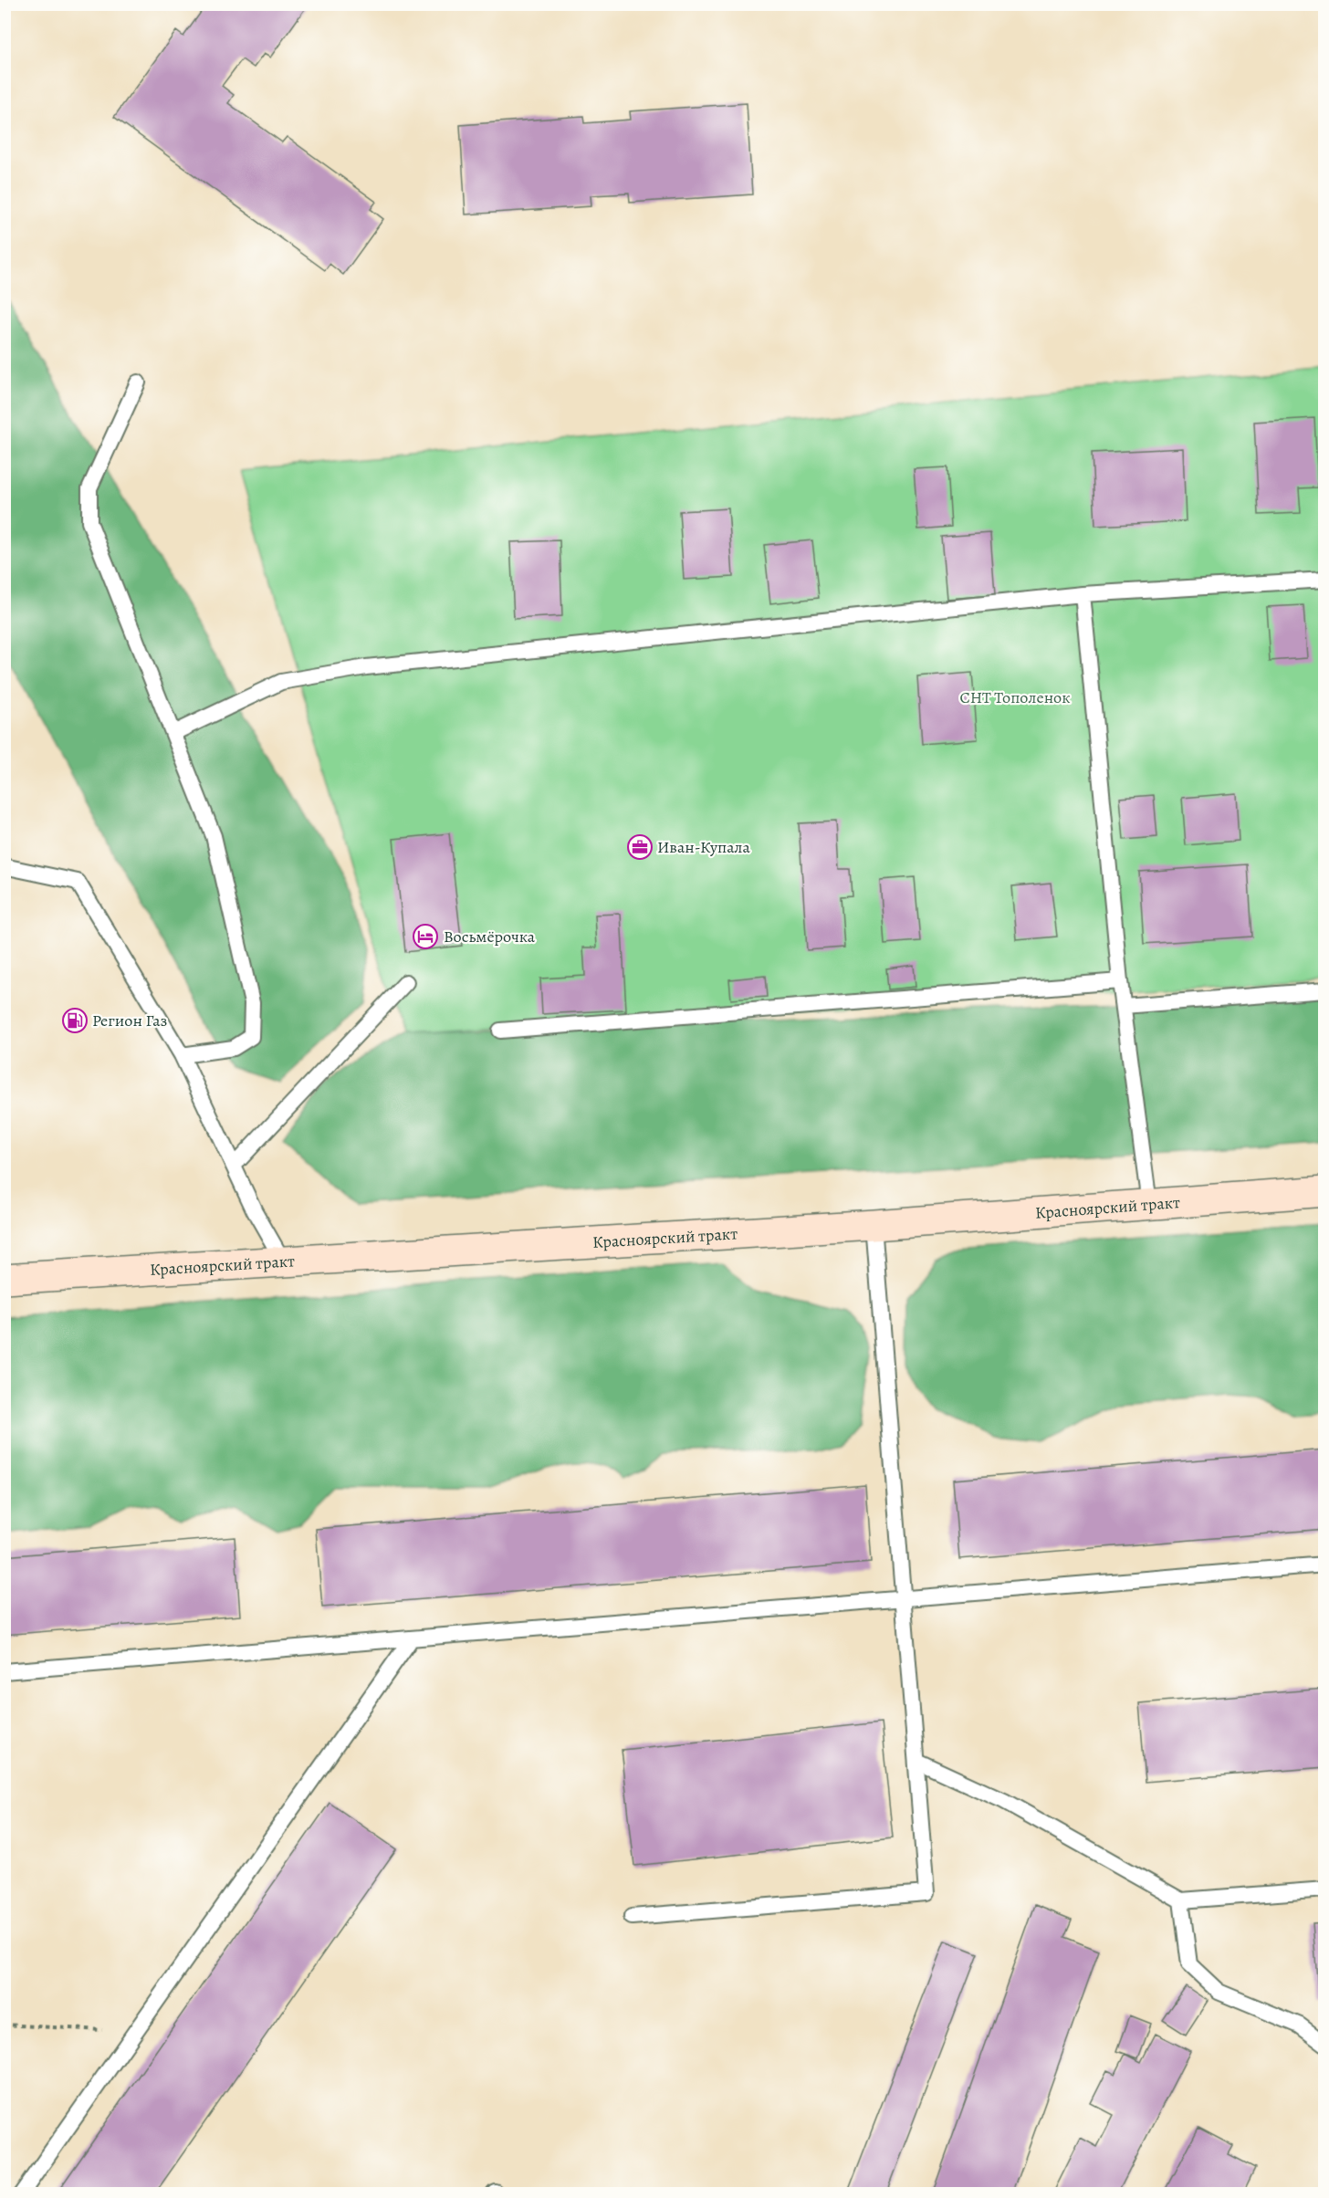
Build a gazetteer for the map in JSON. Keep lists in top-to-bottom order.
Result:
{
  "streets": {
    "main road": ["Красноярский тракт"]
  },
  "parks": ["СНТ Тополенок"],
  "places": {
    "office": ["Иван-Купала"],
    "hotel": ["Восьмёрочка"],
    "fuel station": ["Регион Газ"]
  }
}
